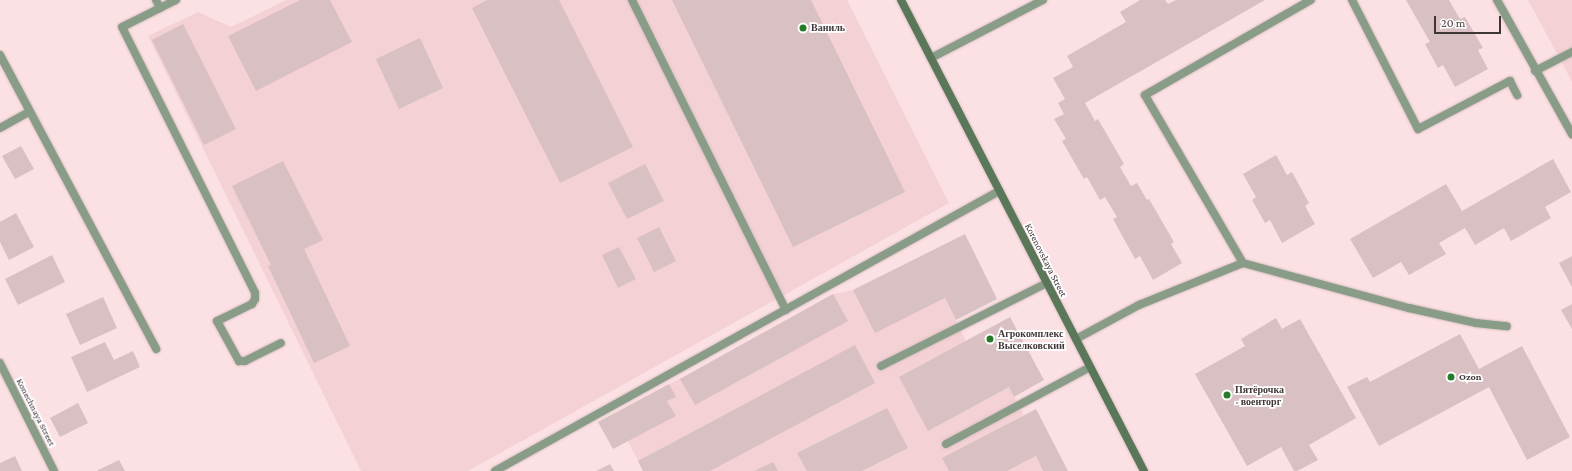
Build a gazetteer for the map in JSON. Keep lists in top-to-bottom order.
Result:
{
  "streets": {
    "street": ["Korenovskaya Street", "Konechnaya Street"]
  },
  "places": [
    "Ваниль",
    "Агрокомплекс Выселковский",
    "Ozon",
    "Пятёрочка - военторг"
  ],
  "scale_bar": "20 m"
}
